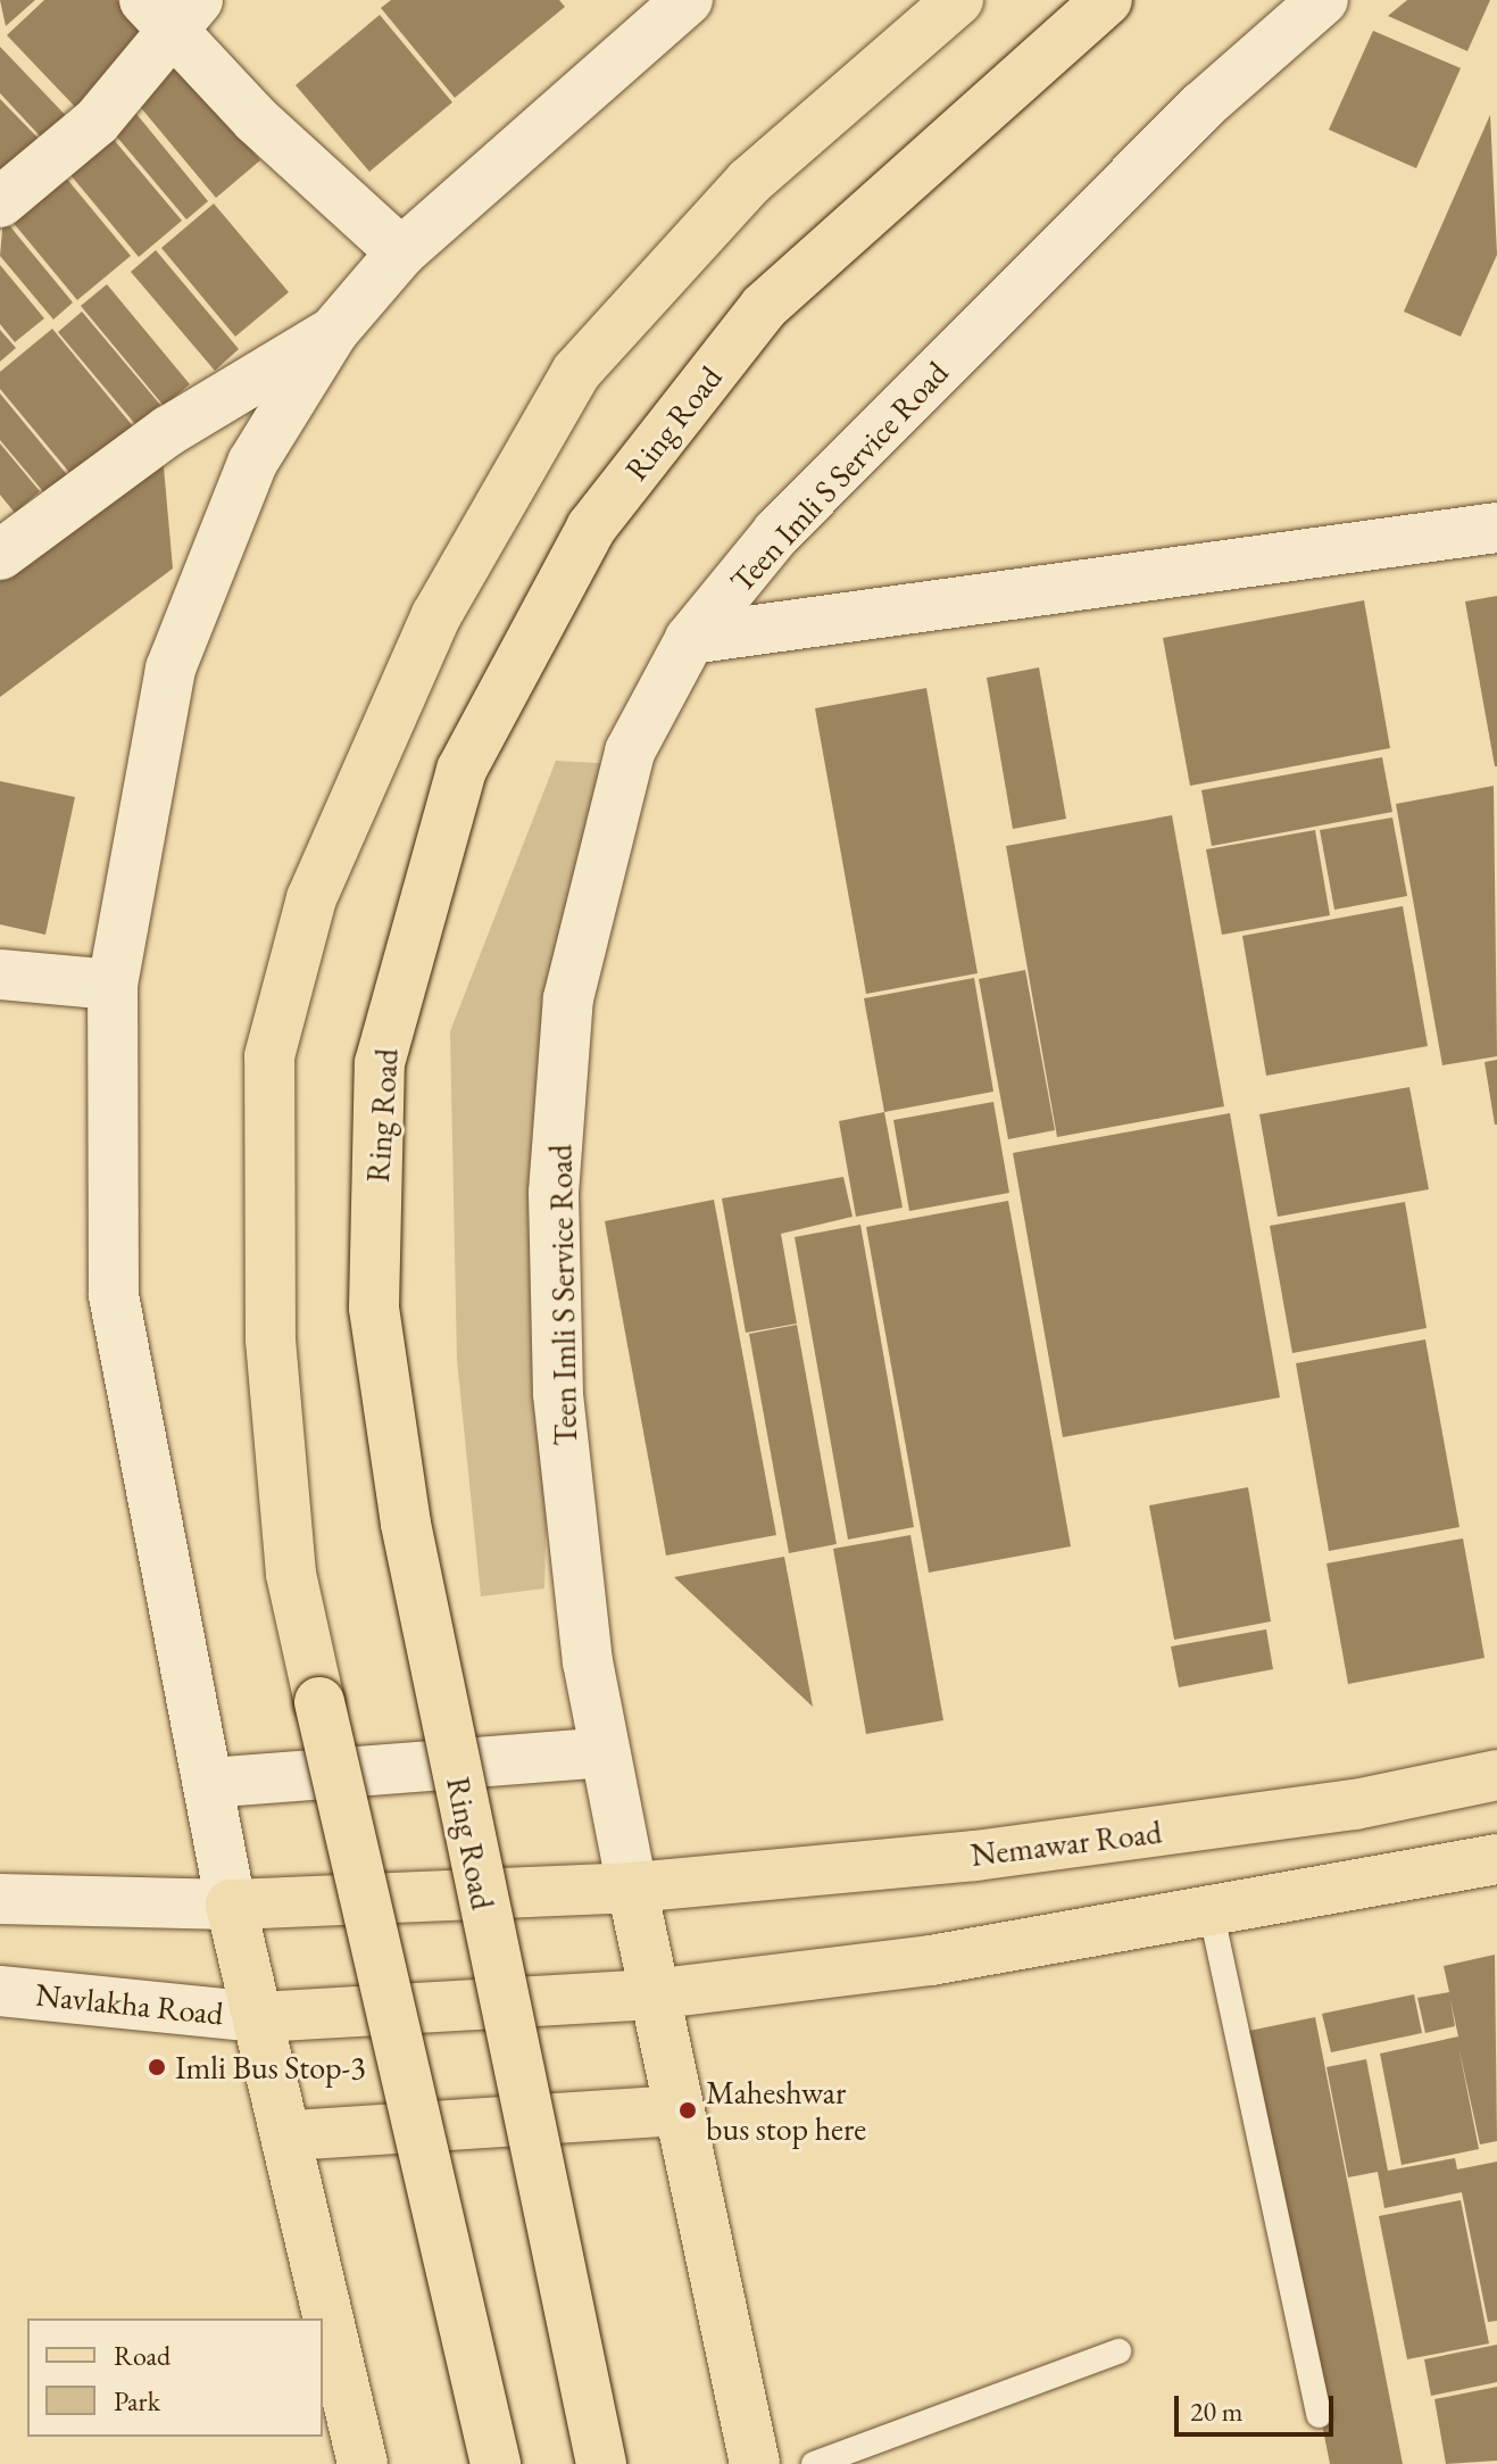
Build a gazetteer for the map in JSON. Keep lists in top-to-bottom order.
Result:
{
  "streets": {
    "main road": ["Ring Road", "Nemawar Road"],
    "street": ["Teen Imli S Service Road", "Navlakha Road"]
  },
  "crossings": [
    ["Teen Imli S Service Road", "Nemawar Road"]
  ],
  "places": ["Imli Bus Stop-3", "Maheshwar bus stop here"],
  "legend": ["Road", "Park"],
  "scale_bar": "20 m"
}
